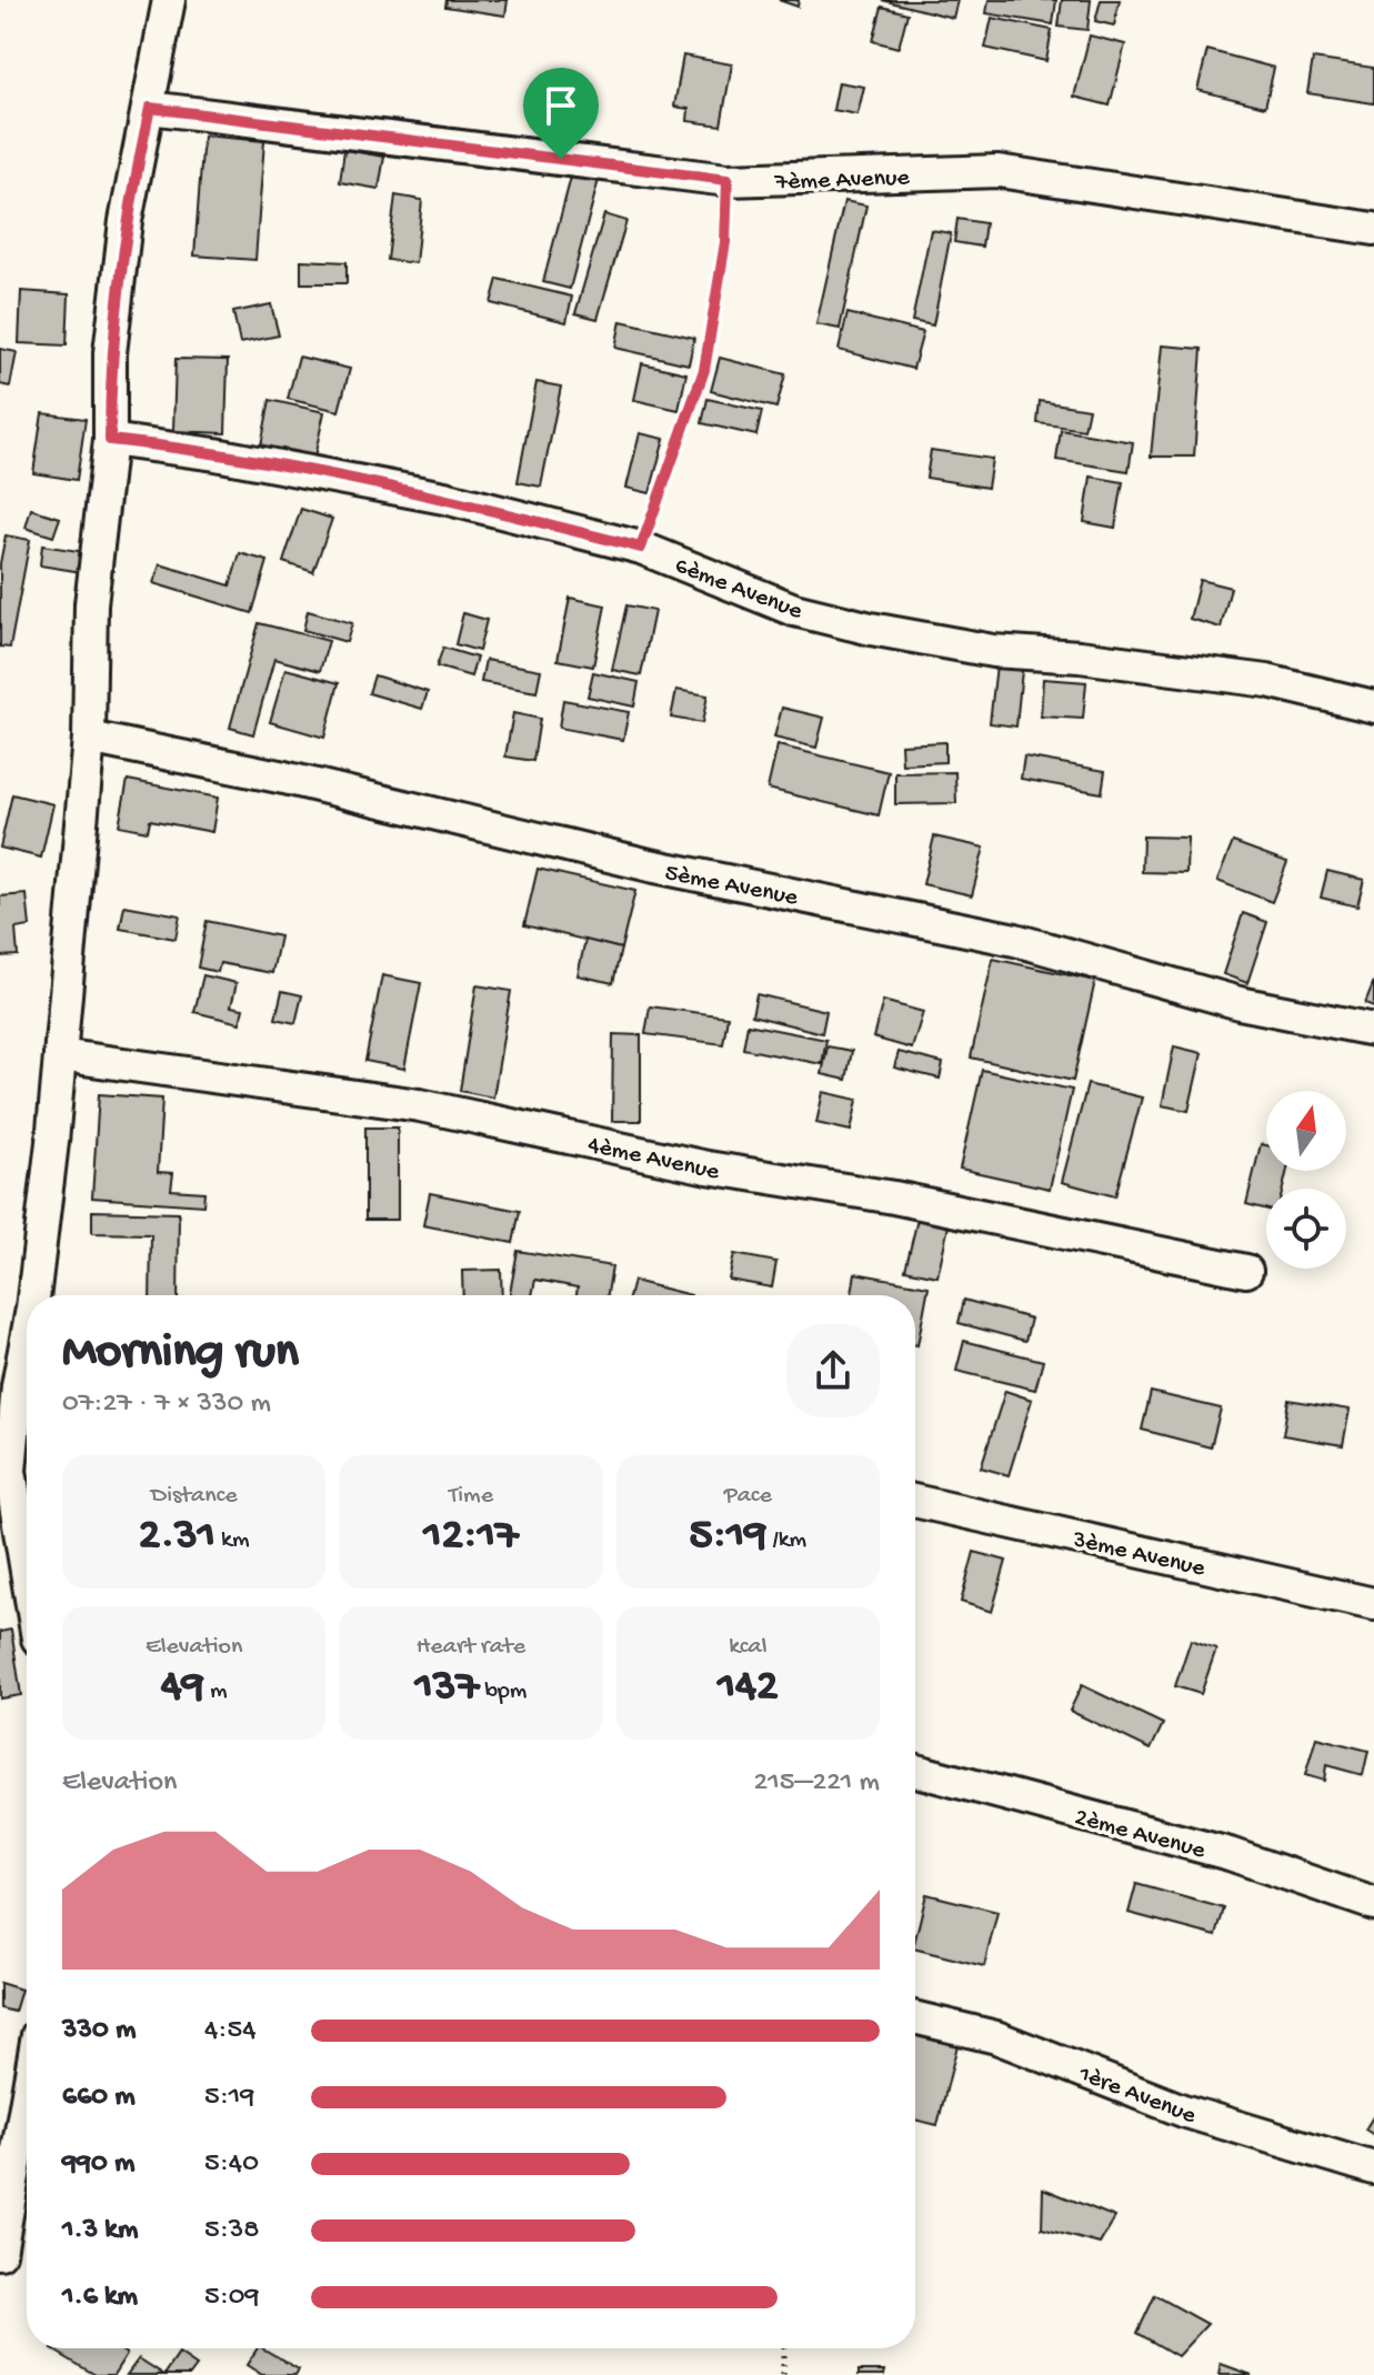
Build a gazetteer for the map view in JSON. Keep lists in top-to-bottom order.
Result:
{
  "streets": {
    "street": [
      "7ème Avenue",
      "6ème Avenue",
      "5ème Avenue",
      "4ème Avenue",
      "3ème Avenue",
      "2ème Avenue",
      "1ère Avenue"
    ]
  },
  "north": "top",
  "page": {
    "heading": ["Morning run", "07:27 · 7 × 330 m"],
    "stats": [
      ["Distance", "2.31 km"],
      ["Time", "12:17"],
      ["Pace", "5:19 /km"],
      ["Elevation", "49 m"],
      ["Heart rate", "137 bpm"],
      ["kcal", "142"]
    ],
    "chart": ["Elevation", "215–221 m"],
    "list": [
      {
        "name": "330 m",
        "note": "4:54"
      },
      {
        "name": "660 m",
        "note": "5:19"
      },
      {
        "name": "990 m",
        "note": "5:40"
      },
      {
        "name": "1.3 km",
        "note": "5:38"
      },
      {
        "name": "1.6 km",
        "note": "5:09"
      }
    ]
  }
}
